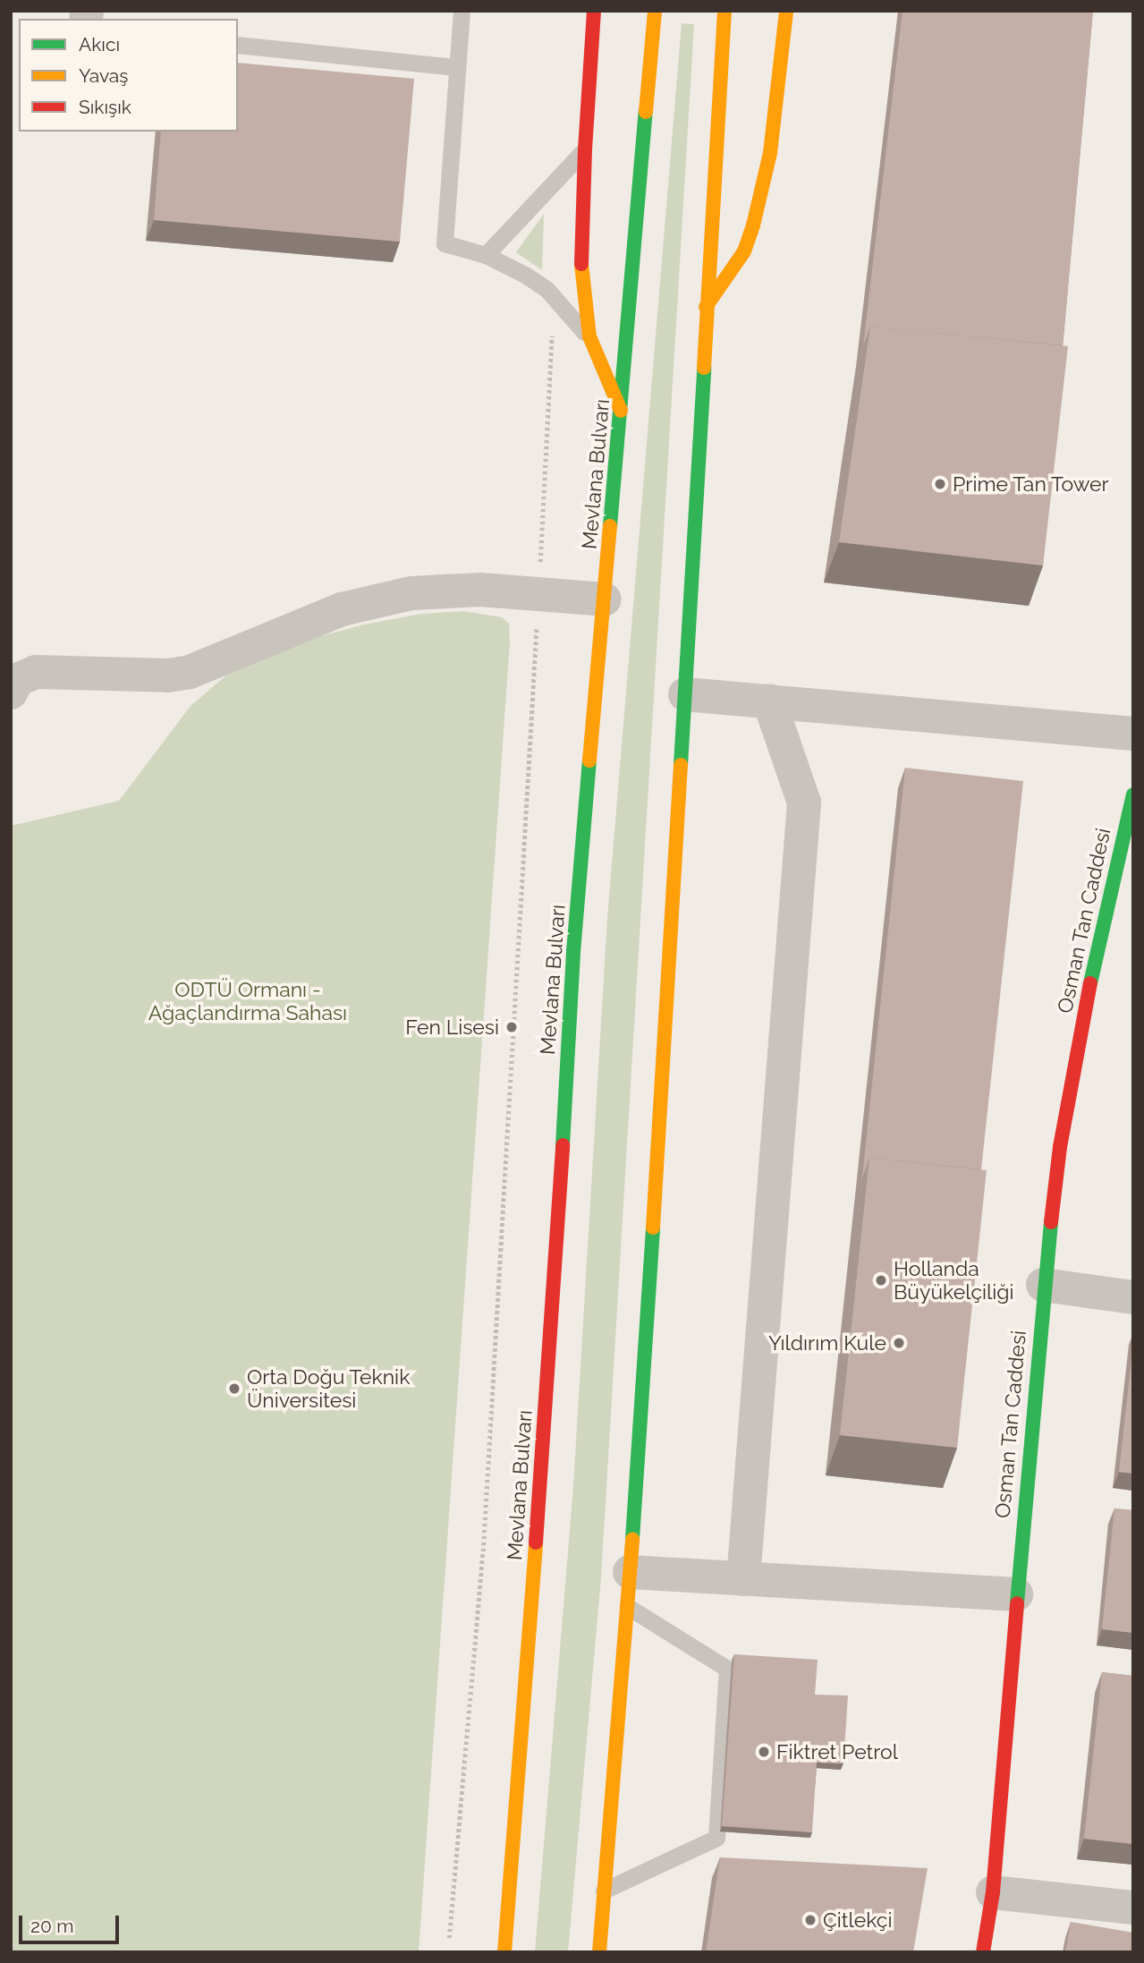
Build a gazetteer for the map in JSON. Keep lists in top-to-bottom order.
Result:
{
  "streets": {
    "main road": ["Mevlana Bulvarı", "Osman Tan Caddesi"]
  },
  "parks": ["ODTÜ Ormanı - Ağaçlandırma Sahası"],
  "places": [
    "Prime Tan Tower",
    "Fen Lisesi",
    "Hollanda Büyükelçiliği",
    "Yıldırım Kule",
    "Orta Doğu Teknik Üniversitesi",
    "Fiktret Petrol",
    "Çitlekçi"
  ],
  "legend": ["Akıcı", "Yavaş", "Sıkışık"],
  "scale_bar": "20 m"
}
